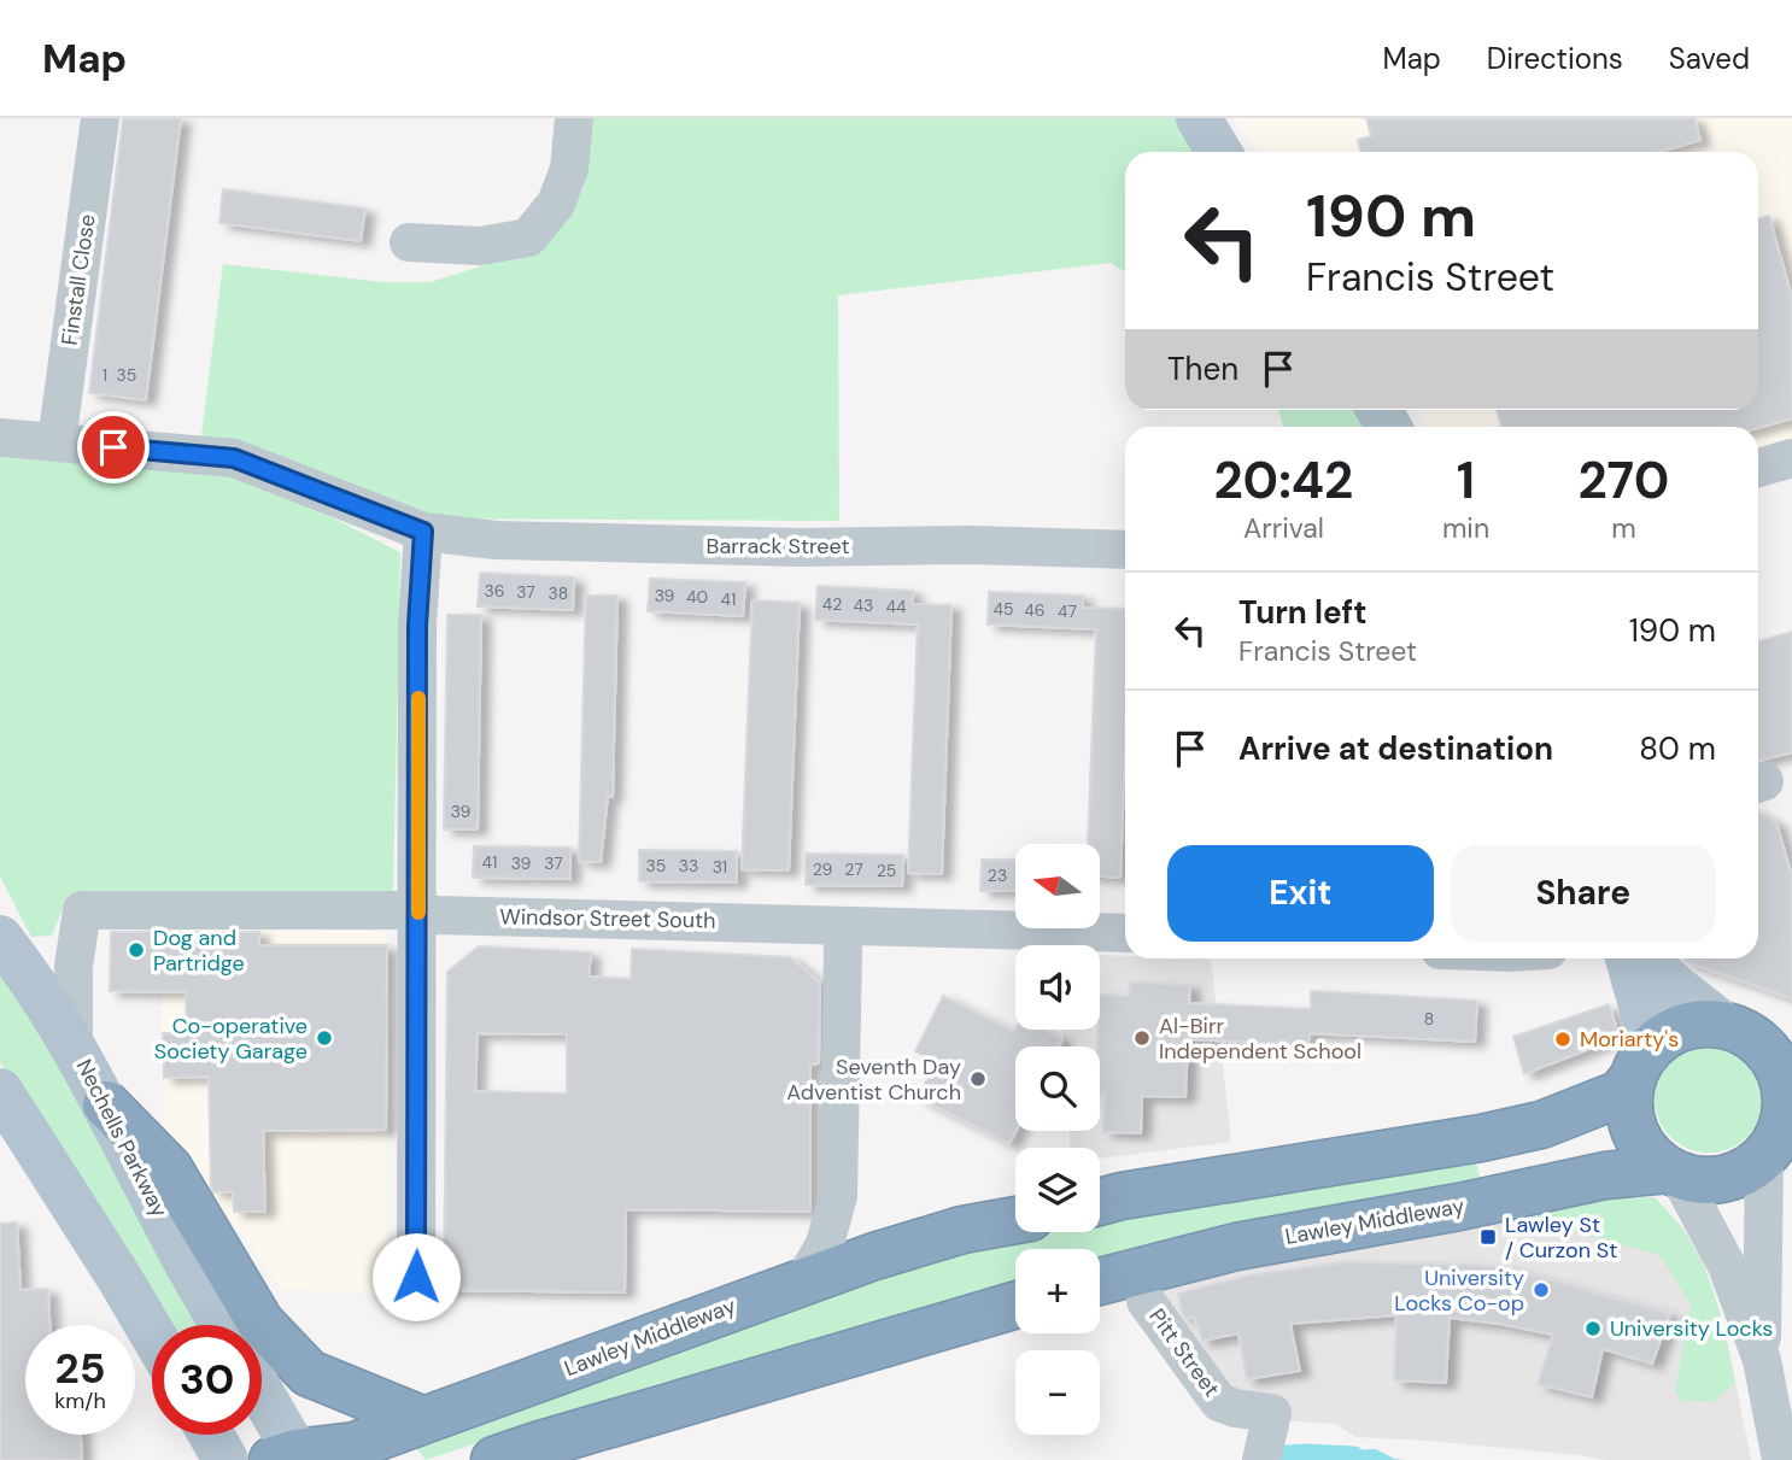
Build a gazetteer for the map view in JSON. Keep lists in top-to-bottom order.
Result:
{
  "streets": {
    "highway": ["Lawley Middleway"],
    "main road": ["Nechells Parkway"],
    "street": [
      "Finstall Close",
      "Barrack Street",
      "Windsor Street South",
      "Pitt Street"
    ]
  },
  "crossings": [
    ["Finstall Close", "Barrack Street"],
    ["Windsor Street South", "Nechells Parkway"]
  ],
  "places": {
    "other": [
      "Dog and Partridge",
      "Co-operative Society Garage",
      "Al-Birr Independent School",
      "Moriarty's",
      "Seventh Day Adventist Church",
      "University Locks Co-op",
      "University Locks"
    ],
    "transit": ["Lawley St / Curzon St"]
  },
  "house_numbers": [
    "1",
    "35",
    "36",
    "37",
    "38",
    "39",
    "40",
    "41",
    "42",
    "43",
    "44",
    "45",
    "46",
    "47",
    "39",
    "41",
    "39",
    "37",
    "35",
    "33",
    "31",
    "29",
    "27",
    "25",
    "23",
    "8"
  ],
  "north": "left",
  "page": {
    "header": "Map",
    "nav": ["Map", "Directions", "Saved"],
    "turn": ["190 m", "Francis Street"],
    "then": "Then",
    "eta": [
      "20:42",
      "Arrival",
      "1",
      "min",
      "270",
      "m"
    ],
    "list": [
      {
        "name": "Turn left",
        "note": "Francis Street",
        "value": "190 m"
      },
      {
        "name": "Arrive at destination",
        "value": "80 m"
      }
    ],
    "buttons": ["Exit", "Share"],
    "map_buttons": ["+", "−"],
    "speed": "25 km/h",
    "limit": "30"
  }
}
